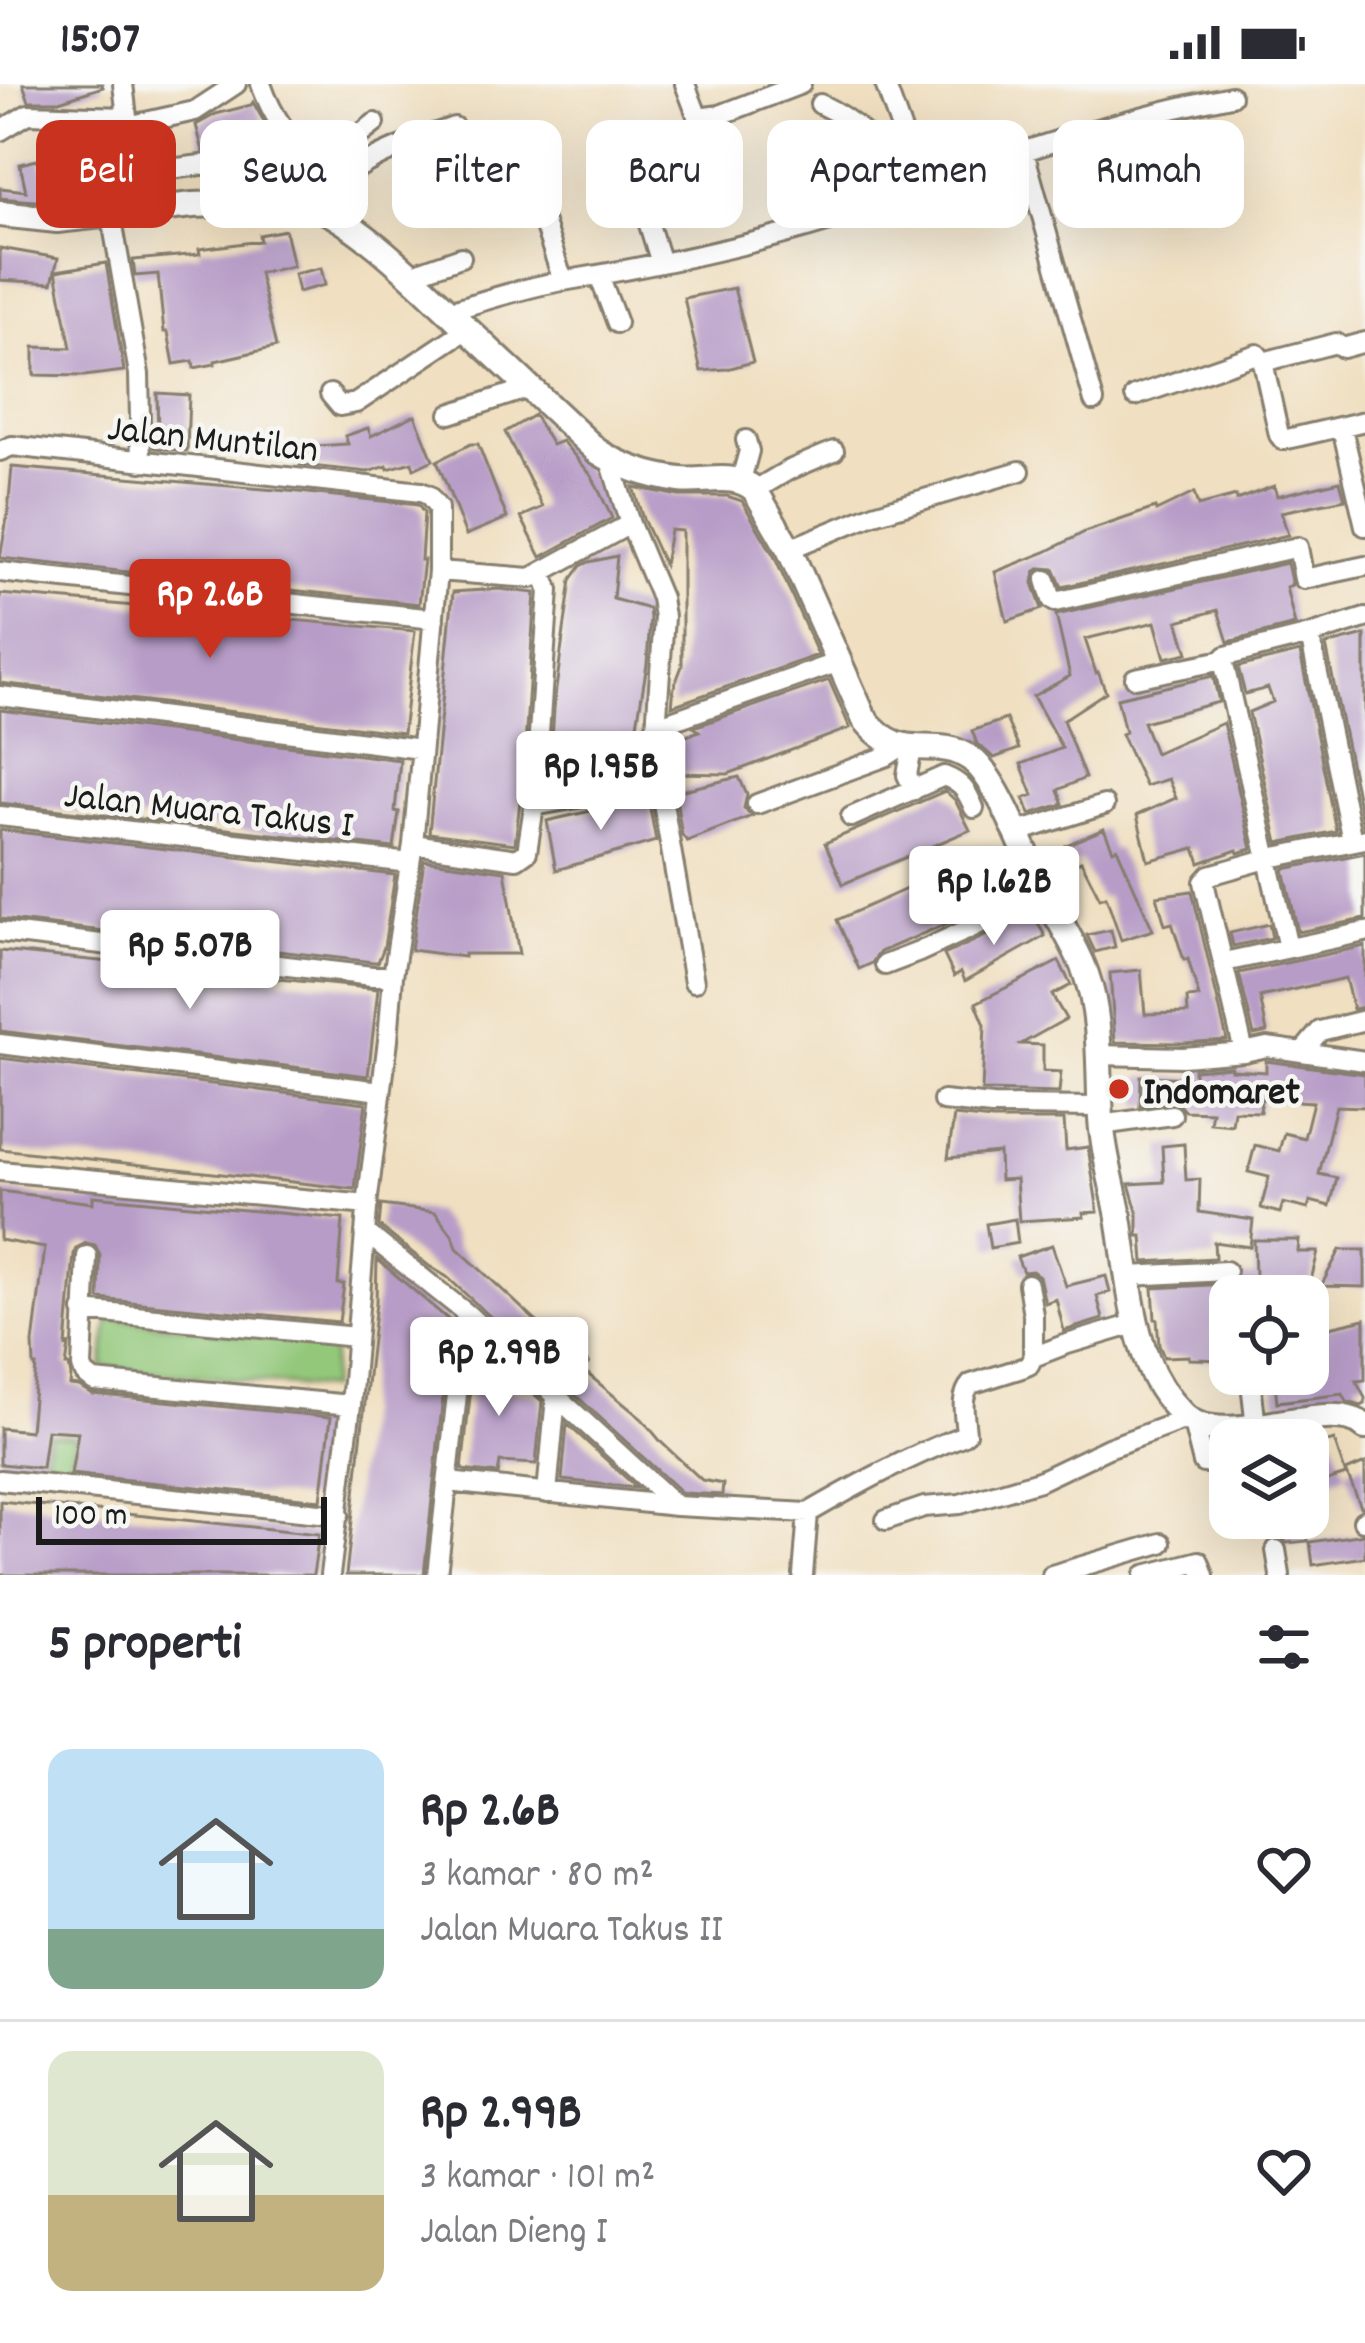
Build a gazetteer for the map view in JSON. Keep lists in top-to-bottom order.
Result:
{
  "streets": {
    "street": ["Jalan Muntilan", "Jalan Muara Takus I"]
  },
  "places": ["Indomaret"],
  "scale_bar": "100 m",
  "page": {
    "status": "15:07",
    "chip": [
      "Beli",
      "Sewa",
      "Filter",
      "Baru",
      "Apartemen",
      "Rumah"
    ],
    "price": [
      "Rp 2.6B",
      "Rp 1.95B",
      "Rp 1.62B",
      "Rp 5.07B",
      "Rp 2.99B"
    ],
    "scale": "100 m",
    "heading": "5 properti",
    "list": [
      {
        "name": "Rp 2.6B",
        "note": "3 kamar · 80 m² · Jalan Muara Takus II"
      },
      {
        "name": "Rp 2.99B",
        "note": "3 kamar · 101 m² · Jalan Dieng I"
      }
    ]
  }
}
